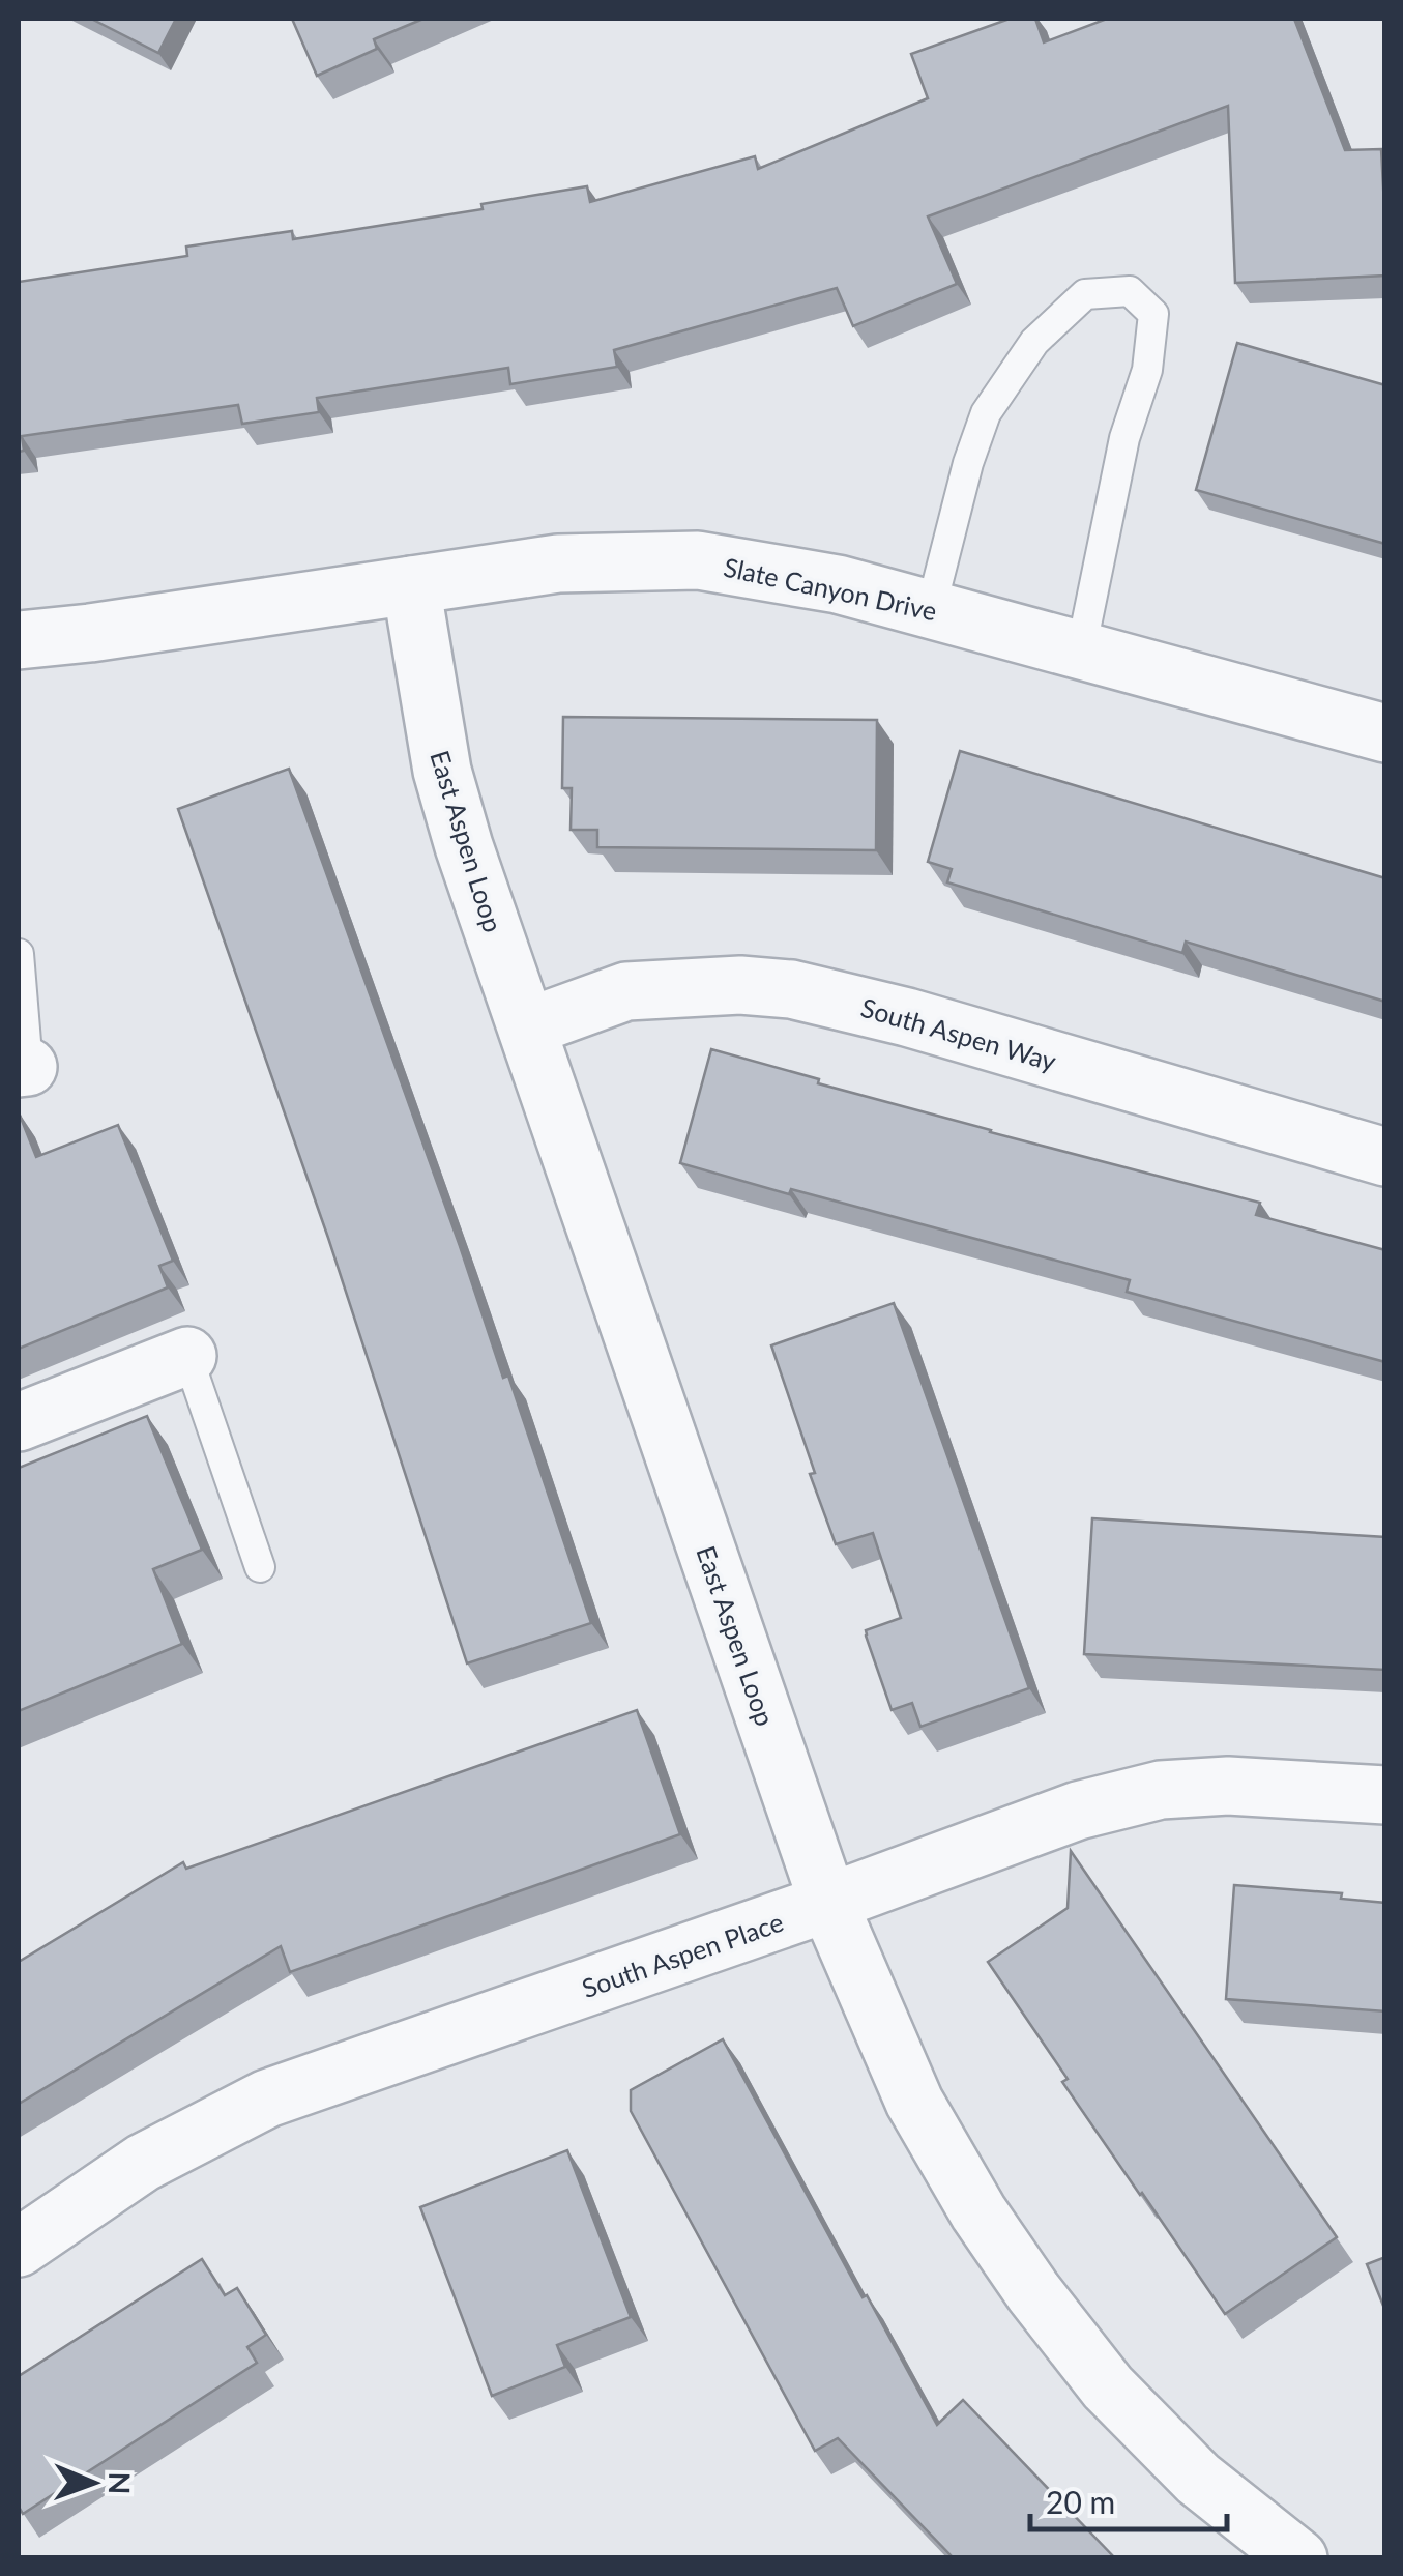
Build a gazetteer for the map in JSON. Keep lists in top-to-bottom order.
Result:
{
  "streets": {
    "street": [
      "Slate Canyon Drive",
      "East Aspen Loop",
      "South Aspen Way",
      "South Aspen Place"
    ]
  },
  "crossings": [
    ["Slate Canyon Drive", "East Aspen Loop"],
    ["East Aspen Loop", "South Aspen Way"],
    ["East Aspen Loop", "South Aspen Place"]
  ],
  "scale_bar": "20 m",
  "north": "right"
}
